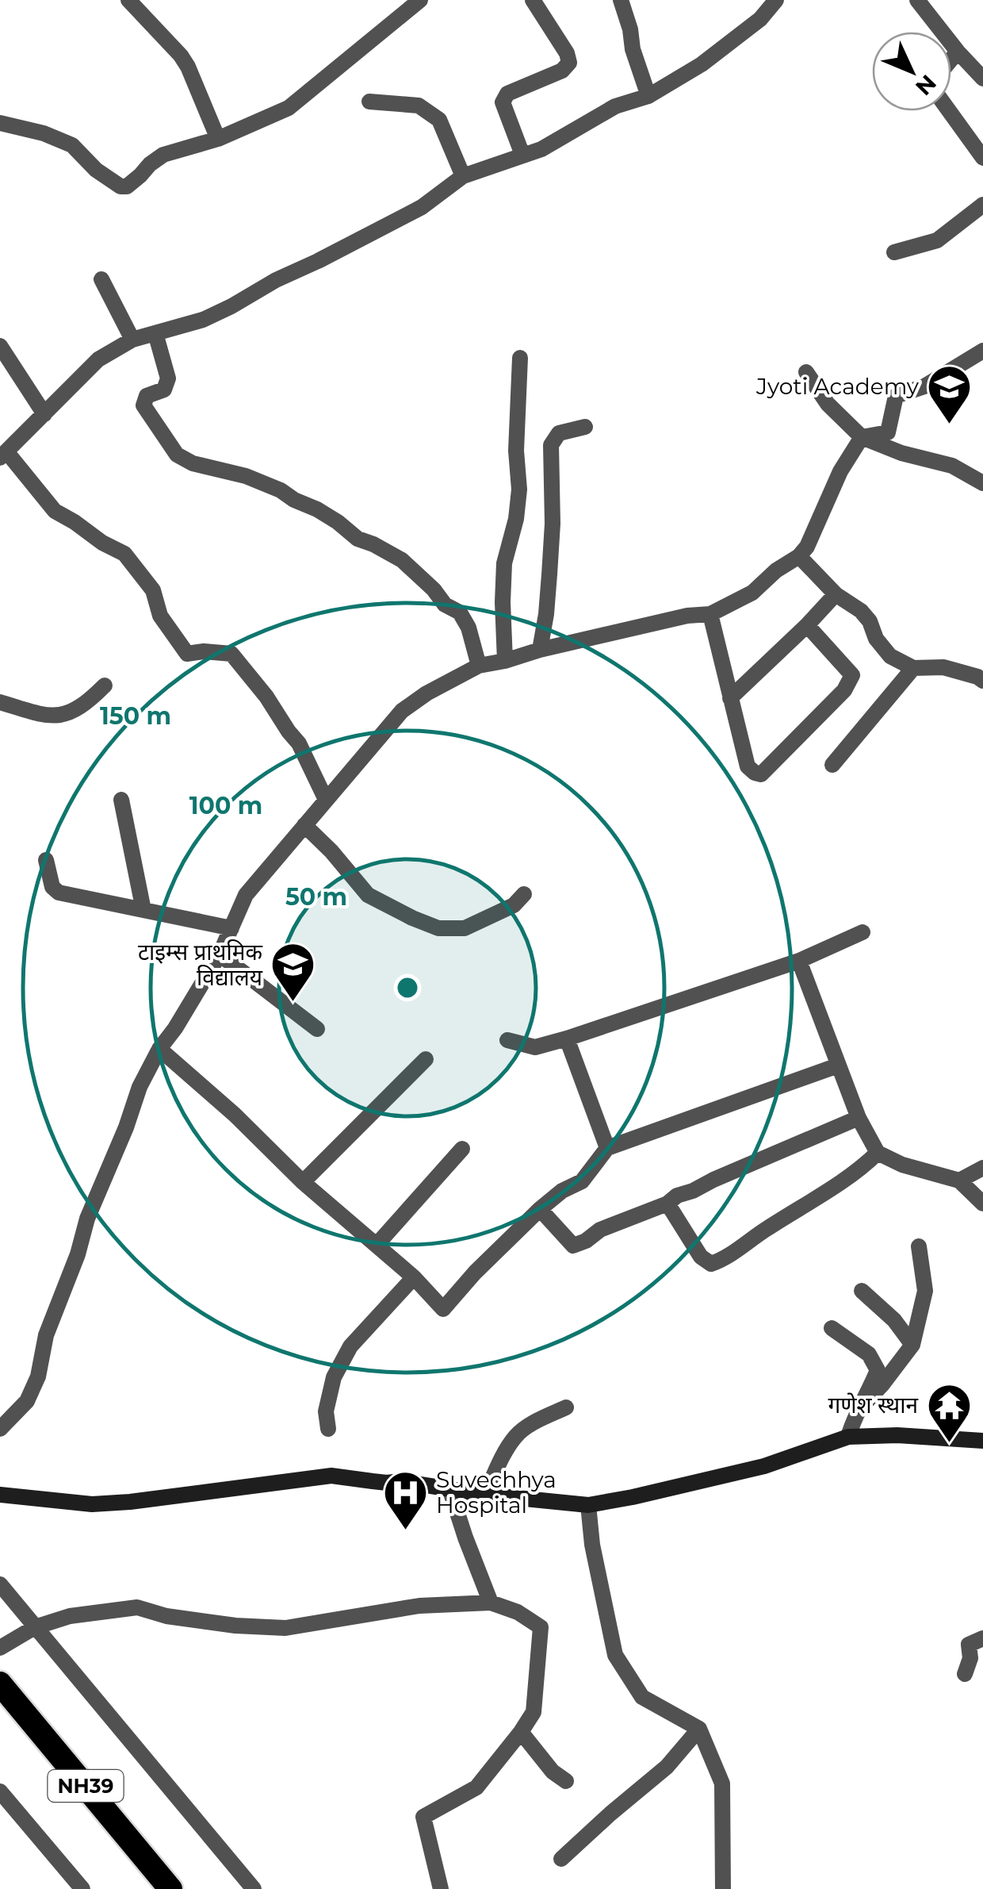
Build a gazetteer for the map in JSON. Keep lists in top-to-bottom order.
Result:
{
  "streets": {
    "highway": ["NH39"]
  },
  "places": {
    "school or university": ["Jyoti Academy", "टाइम्स प्राथमिक विद्यालय"],
    "temple": ["गणेश स्थान"],
    "hospital": ["Suvechhya Hospital"]
  },
  "north": "bottom right",
  "rings": ["150 m", "100 m", "50 m"]
}
